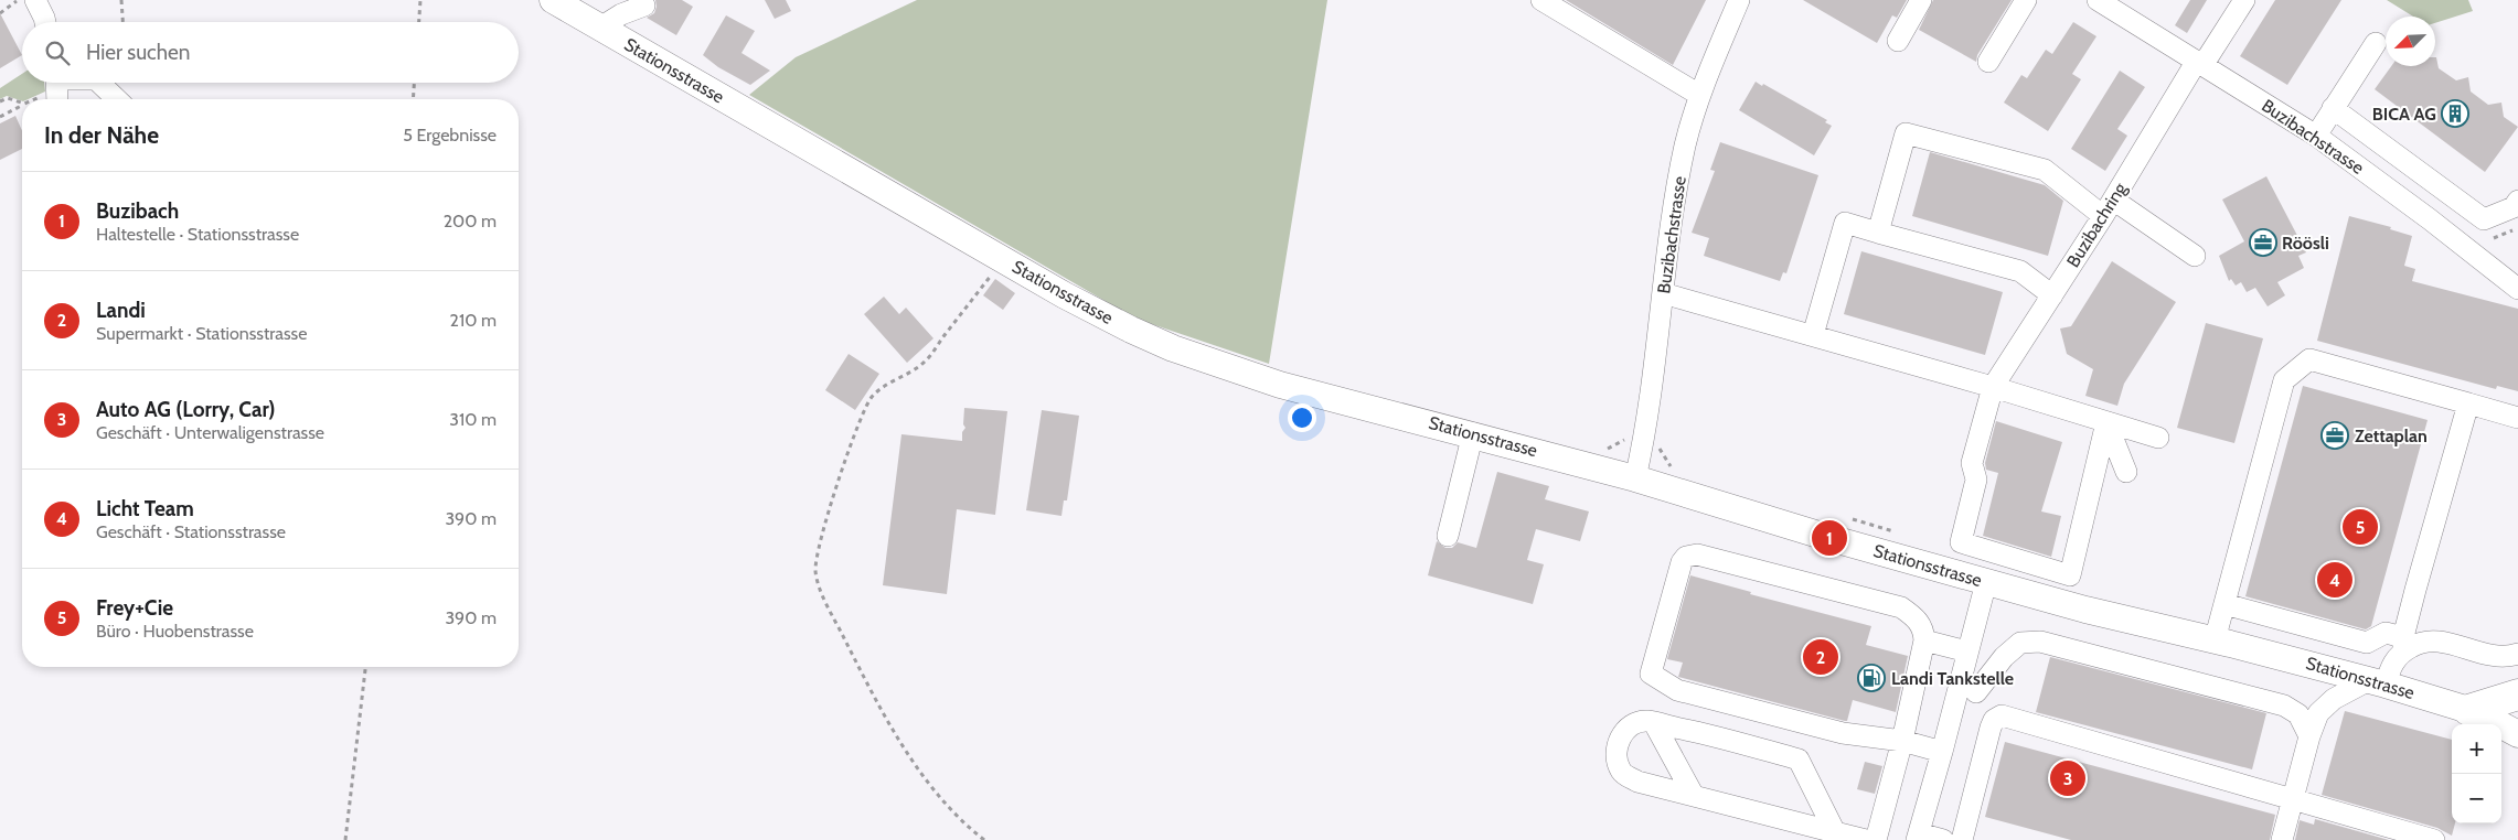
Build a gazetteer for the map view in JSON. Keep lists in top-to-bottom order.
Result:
{
  "streets": {
    "main road": ["Stationsstrasse"],
    "street": ["Buzibachstrasse", "Buzibachring"]
  },
  "crossings": [
    ["Stationsstrasse", "Buzibachstrasse"],
    ["Buzibachstrasse", "Buzibachring"]
  ],
  "places": {
    "building": ["BICA AG"],
    "office": ["Röösli", "Zettaplan"],
    "fuel station": ["Landi Tankstelle"]
  },
  "north": "bottom left",
  "page": {
    "search": "Hier suchen",
    "heading": ["In der Nähe", "5 Ergebnisse"],
    "list": [
      {
        "mark": "1",
        "name": "Buzibach",
        "note": "Haltestelle · Stationsstrasse",
        "value": "200 m"
      },
      {
        "mark": "2",
        "name": "Landi",
        "note": "Supermarkt · Stationsstrasse",
        "value": "210 m"
      },
      {
        "mark": "3",
        "name": "Auto AG (Lorry, Car)",
        "note": "Geschäft · Unterwaligenstrasse",
        "value": "310 m"
      },
      {
        "mark": "4",
        "name": "Licht Team",
        "note": "Geschäft · Stationsstrasse",
        "value": "390 m"
      },
      {
        "mark": "5",
        "name": "Frey+Cie",
        "note": "Büro · Huobenstrasse",
        "value": "390 m"
      }
    ],
    "pins": [
      "5",
      "1",
      "4",
      "2",
      "3"
    ],
    "map_buttons": ["+", "−"]
  }
}
